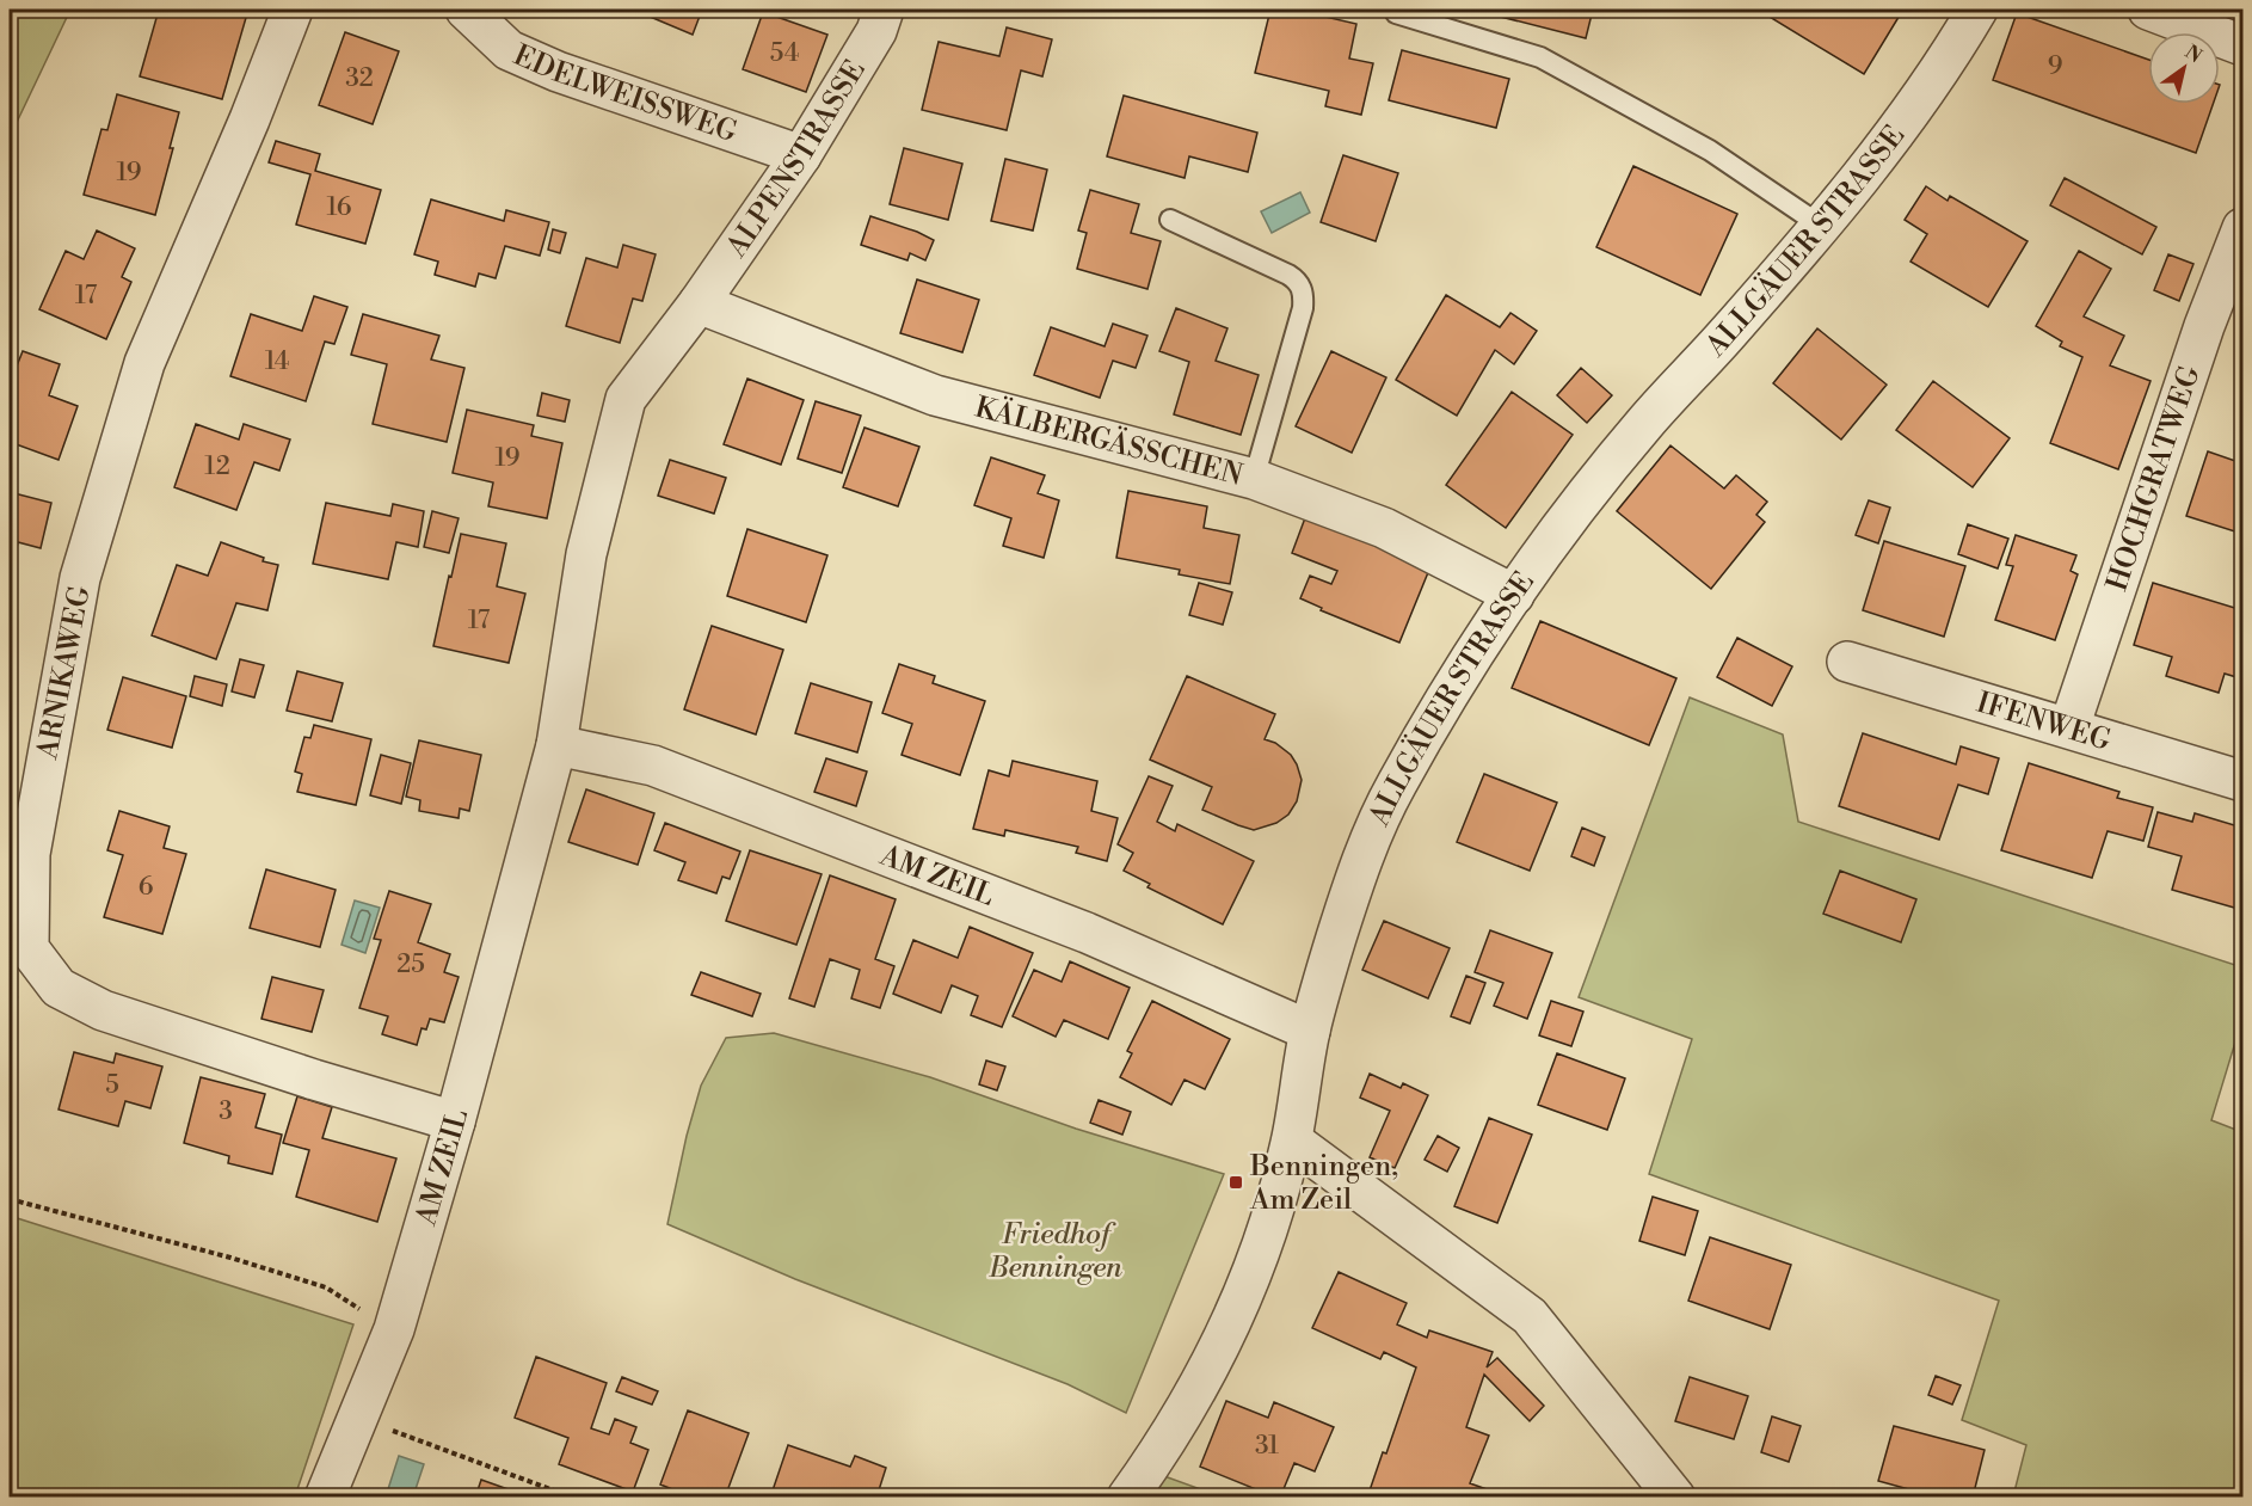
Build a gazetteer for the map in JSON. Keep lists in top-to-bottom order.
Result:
{
  "streets": {
    "street": [
      "EDELWEISSWEG",
      "ALPENSTRASSE",
      "ALLGÄUER STRASSE",
      "KÄLBERGÄSSCHEN",
      "HOCHGRATWEG",
      "ARNIKAWEG",
      "IFENWEG",
      "AM ZEIL"
    ]
  },
  "crossings": [
    ["EDELWEISSWEG", "ALPENSTRASSE"],
    ["ALPENSTRASSE", "KÄLBERGÄSSCHEN"],
    ["ALPENSTRASSE", "AM ZEIL"],
    ["ALLGÄUER STRASSE", "KÄLBERGÄSSCHEN"],
    ["ALLGÄUER STRASSE", "AM ZEIL"],
    ["KÄLBERGÄSSCHEN", "AM ZEIL"],
    ["HOCHGRATWEG", "IFENWEG"],
    ["ARNIKAWEG", "AM ZEIL"]
  ],
  "parks": ["Friedhof Benningen"],
  "places": {
    "transit": ["Benningen, Am Zeil"]
  },
  "house_numbers": [
    "54",
    "9",
    "32",
    "19",
    "16",
    "17",
    "14",
    "19",
    "12",
    "17",
    "6",
    "25",
    "5",
    "3",
    "31"
  ],
  "north": "top right"
}
